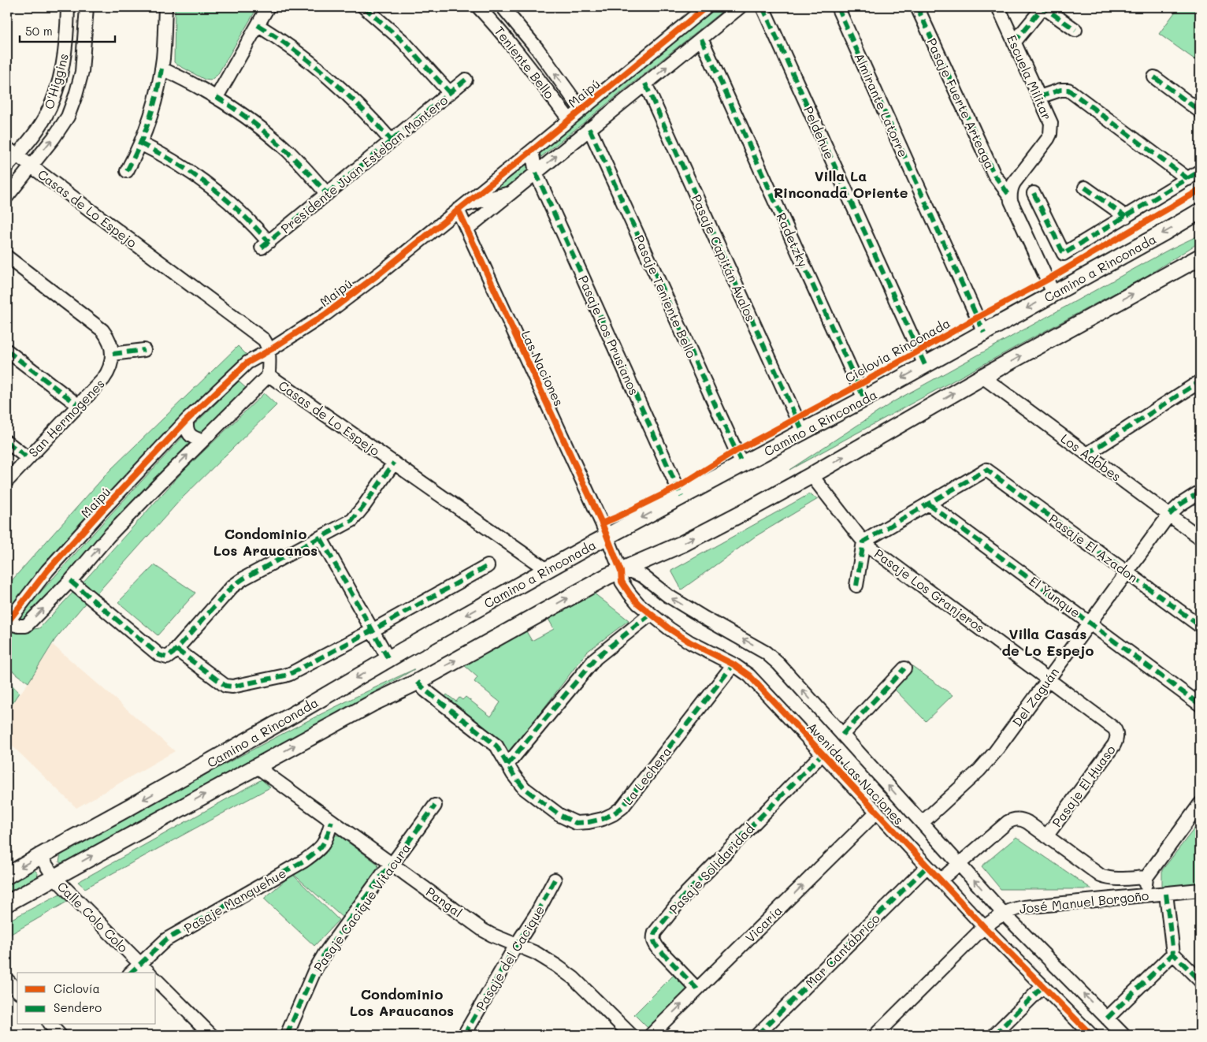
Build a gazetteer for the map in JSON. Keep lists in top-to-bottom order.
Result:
{
  "streets": {
    "main road": ["Camino a Rinconada"],
    "street": [
      "Teniente Bello",
      "Escuela Militar",
      "O'Higgins",
      "Maipú",
      "Pasaje Fuerte Arteaga",
      "Almirante Latorre",
      "Peldehue",
      "Presidente Juan Esteban Montero",
      "Casas de Lo Espejo",
      "Radetzky",
      "Pasaje Capitán Ávalos",
      "Pasaje Teniente Bello",
      "Pasaje Los Prusianos",
      "Las Naciones",
      "San Hermogenes",
      "Los Adobes",
      "Pasaje El Azadon",
      "Pasaje Los Granjeros",
      "El Yunque",
      "Del Zaguán",
      "Avenida Las Naciones",
      "La Lechera",
      "Pasaje El Huaso",
      "Pasaje Solidaridad",
      "Pasaje Manquehue",
      "Pangal",
      "José Manuel Borgoño",
      "Pasaje Cacique Vitacura",
      "Calle Colo Colo",
      "Vicaría",
      "Mar Cantábrico",
      "Pasaje del Cacique"
    ],
    "cycle path": ["Ciclovia Rinconada"]
  },
  "crossings": [
    ["Teniente Bello", "Maipú"],
    ["Escuela Militar", "Pasaje Fuerte Arteaga"],
    ["O'Higgins", "Casas de Lo Espejo"],
    ["Maipú", "Casas de Lo Espejo"],
    ["Maipú", "Pasaje Los Prusianos"],
    ["Maipú", "Las Naciones"],
    ["Almirante Latorre", "Camino a Rinconada"],
    ["Peldehue", "Camino a Rinconada"],
    ["Casas de Lo Espejo", "Camino a Rinconada"],
    ["Radetzky", "Camino a Rinconada"],
    ["Pasaje Capitán Ávalos", "Camino a Rinconada"],
    ["Camino a Rinconada", "Pasaje Teniente Bello"],
    ["Camino a Rinconada", "Pasaje Los Prusianos"],
    ["Camino a Rinconada", "Las Naciones"],
    ["Camino a Rinconada", "Los Adobes"],
    ["Camino a Rinconada", "Pasaje Los Granjeros"],
    ["Camino a Rinconada", "Avenida Las Naciones"],
    ["Camino a Rinconada", "La Lechera"],
    ["Camino a Rinconada", "Pangal"],
    ["Camino a Rinconada", "Calle Colo Colo"],
    ["Las Naciones", "Avenida Las Naciones"],
    ["Los Adobes", "Del Zaguán"],
    ["Pasaje El Azadon", "El Yunque"],
    ["Pasaje El Azadon", "Del Zaguán"],
    ["Pasaje Los Granjeros", "Del Zaguán"],
    ["Pasaje Los Granjeros", "Pasaje El Huaso"],
    ["El Yunque", "Del Zaguán"],
    ["Del Zaguán", "Avenida Las Naciones"],
    ["Avenida Las Naciones", "La Lechera"],
    ["Avenida Las Naciones", "Pasaje Solidaridad"],
    ["Avenida Las Naciones", "José Manuel Borgoño"],
    ["Avenida Las Naciones", "Vicaría"],
    ["Avenida Las Naciones", "Mar Cantábrico"],
    ["Pasaje Solidaridad", "Vicaría"],
    ["Pasaje Manquehue", "Pangal"],
    ["Pasaje Manquehue", "Calle Colo Colo"],
    ["Pangal", "Pasaje Cacique Vitacura"],
    ["Pangal", "Pasaje del Cacique"]
  ],
  "one_way": ["Vicaría"],
  "districts": [
    "Villa La Rinconada Oriente",
    "Condominio Los Araucanos",
    "Villa Casas de Lo Espejo",
    "Condominio Los Araucanos"
  ],
  "legend": ["Ciclovía", "Sendero"],
  "scale_bar": "50 m"
}
